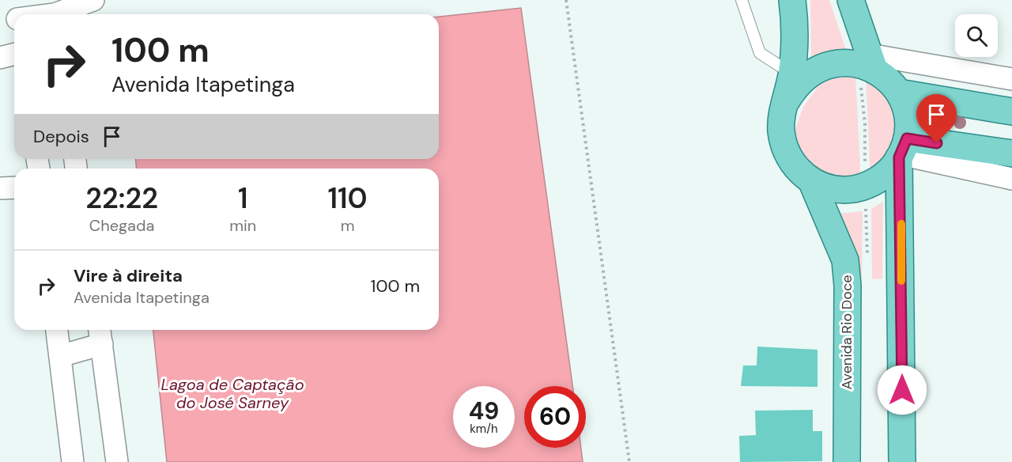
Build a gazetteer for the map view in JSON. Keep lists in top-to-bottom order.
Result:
{
  "streets": {
    "main road": ["Avenida Rio Doce"]
  },
  "water": ["Lagoa de Captação do José Sarney"],
  "page": {
    "turn": ["100 m", "Avenida Itapetinga"],
    "then": "Depois",
    "eta": [
      "22:22",
      "Chegada",
      "1",
      "min",
      "110",
      "m"
    ],
    "list": [
      {
        "name": "Vire à direita",
        "note": "Avenida Itapetinga",
        "value": "100 m"
      }
    ],
    "speed": "49 km/h",
    "limit": "60"
  }
}
